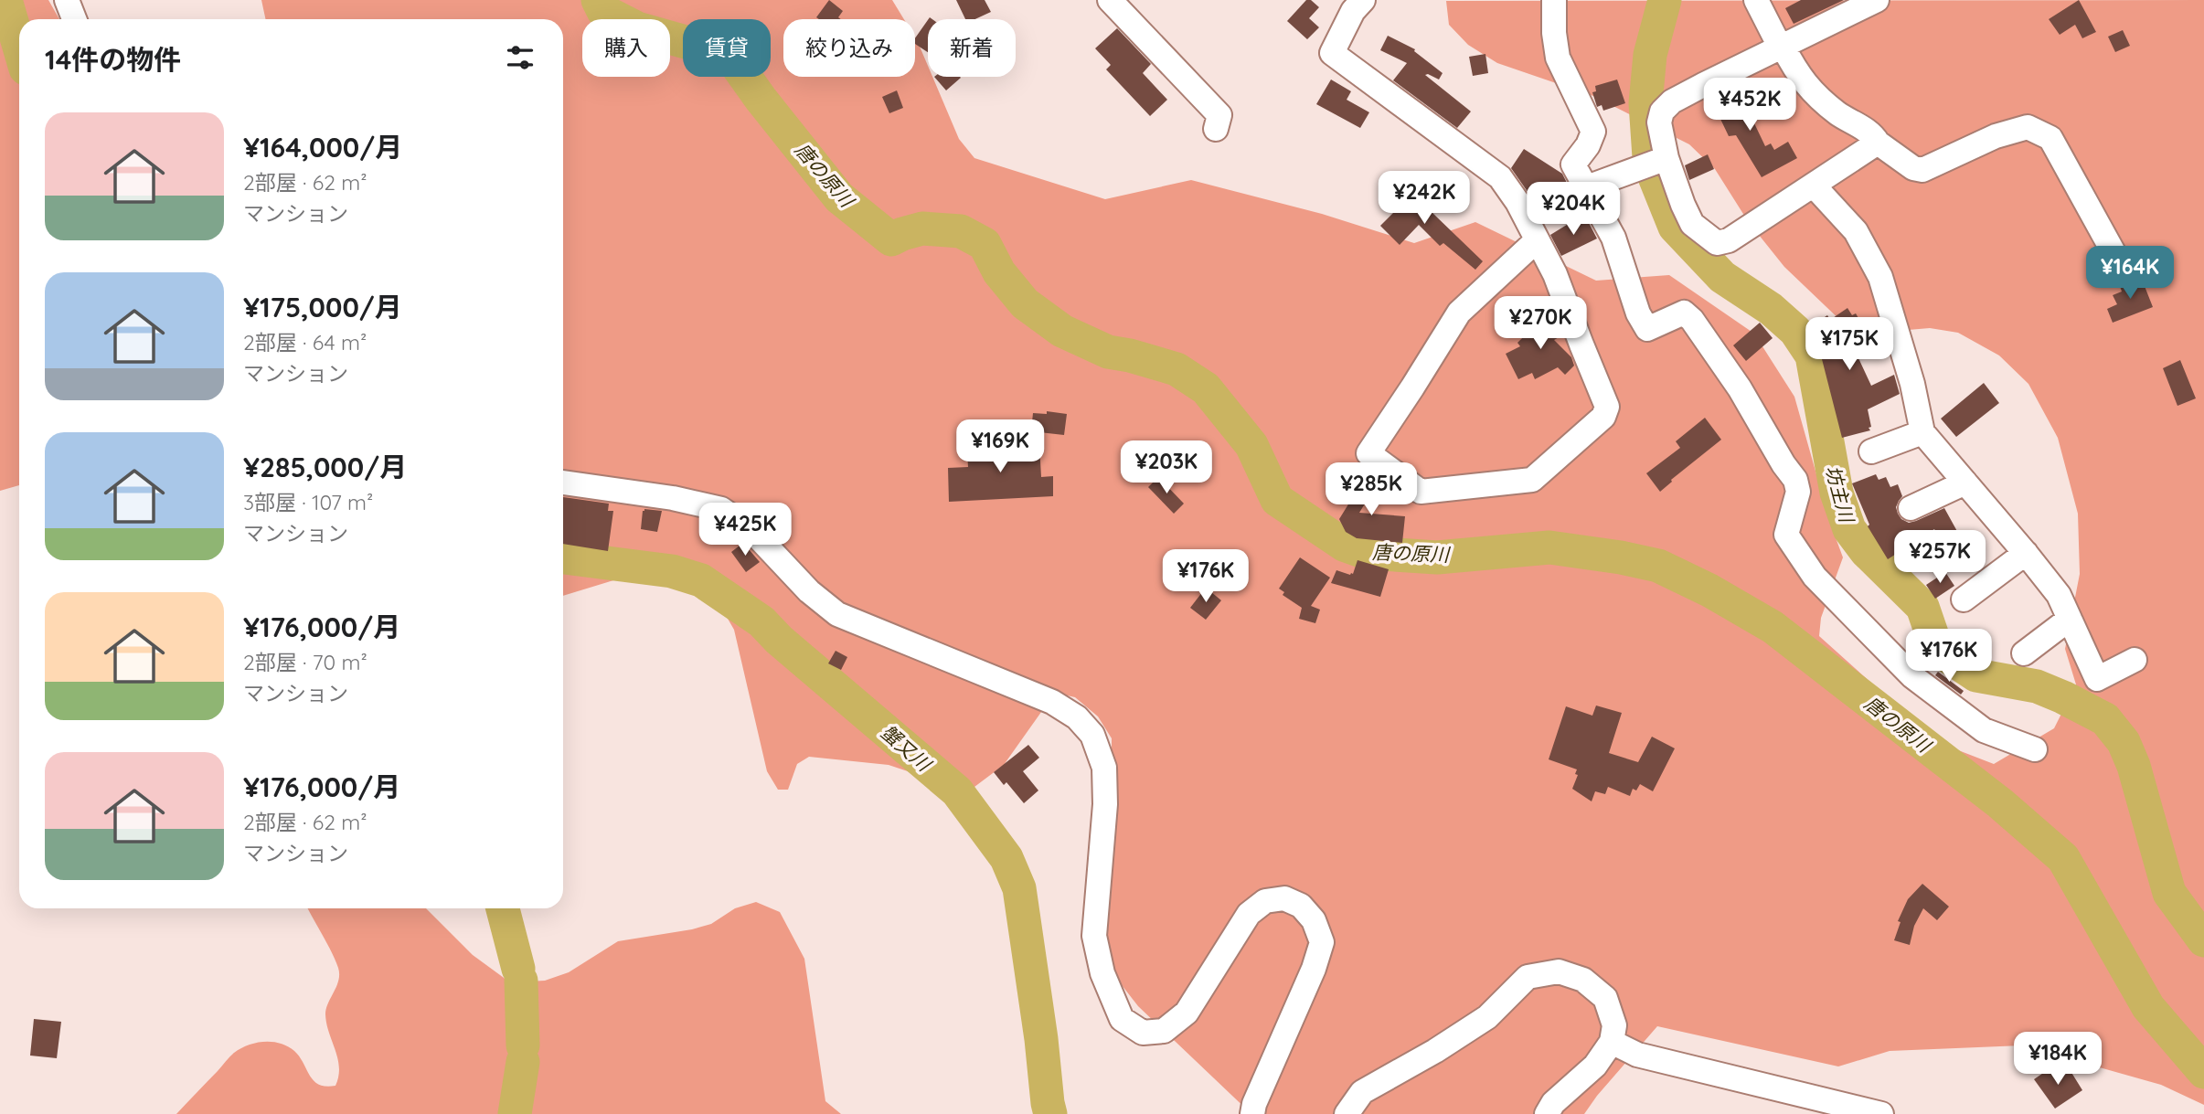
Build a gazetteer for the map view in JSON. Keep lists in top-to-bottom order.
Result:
{
  "water": ["唐の原川", "坊主川", "蟹又川"],
  "page": {
    "chip": [
      "購入",
      "賃貸",
      "絞り込み",
      "新着"
    ],
    "heading": "14件の物件",
    "price": [
      "¥452K",
      "¥242K",
      "¥204K",
      "¥164K",
      "¥270K",
      "¥175K",
      "¥169K",
      "¥203K",
      "¥285K",
      "¥425K",
      "¥257K",
      "¥176K",
      "¥176K",
      "¥184K"
    ],
    "list": [
      {
        "name": "¥164,000/月",
        "note": "2部屋 · 62 m² · マンション"
      },
      {
        "name": "¥175,000/月",
        "note": "2部屋 · 64 m² · マンション"
      },
      {
        "name": "¥285,000/月",
        "note": "3部屋 · 107 m² · マンション"
      },
      {
        "name": "¥176,000/月",
        "note": "2部屋 · 70 m² · マンション"
      },
      {
        "name": "¥176,000/月",
        "note": "2部屋 · 62 m² · マンション"
      }
    ]
  }
}
